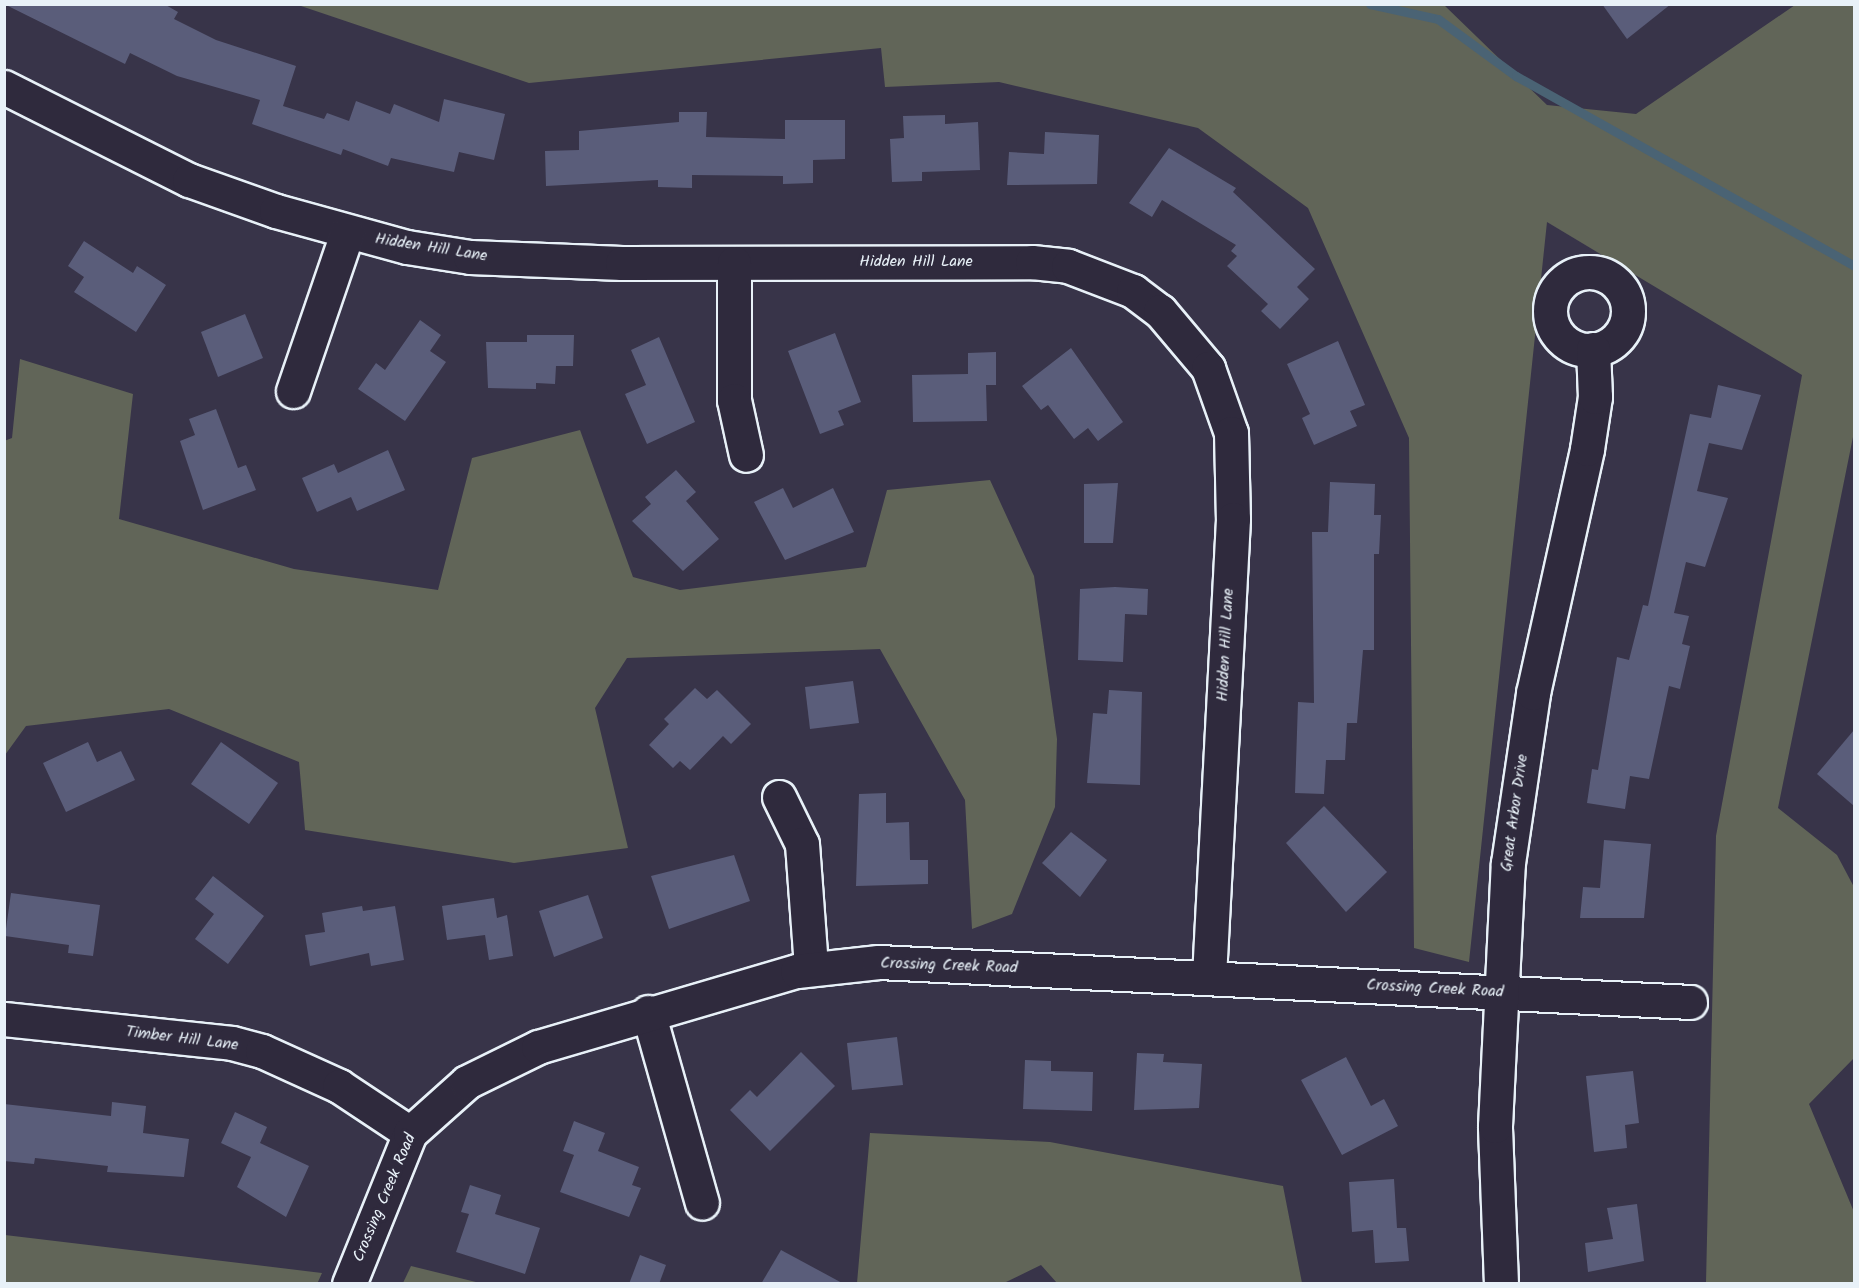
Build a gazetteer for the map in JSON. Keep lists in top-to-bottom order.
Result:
{
  "streets": {
    "street": [
      "Hidden Hill Lane",
      "Great Arbor Drive",
      "Crossing Creek Road",
      "Timber Hill Lane"
    ]
  },
  "crossings": [
    ["Hidden Hill Lane", "Crossing Creek Road"],
    ["Great Arbor Drive", "Crossing Creek Road"],
    ["Crossing Creek Road", "Timber Hill Lane"]
  ]
}
